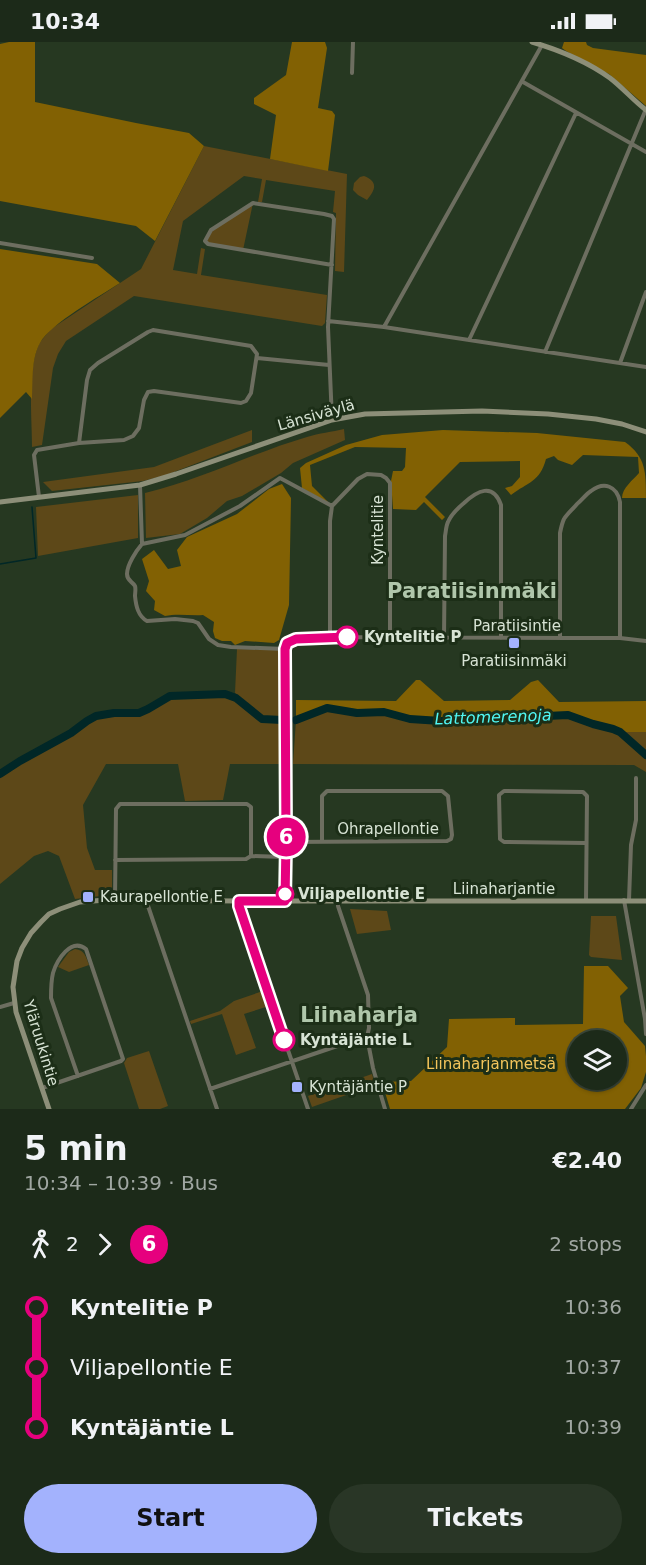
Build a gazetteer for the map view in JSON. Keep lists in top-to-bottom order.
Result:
{
  "streets": {
    "main road": ["Länsiväylä", "Liinaharjantie", "Yläruukintie"],
    "street": ["Kyntelitie", "Paratiisintie", "Ohrapellontie"]
  },
  "crossings": [
    ["Kyntelitie", "Paratiisintie"],
    ["Liinaharjantie", "Yläruukintie"]
  ],
  "districts": ["Paratiisinmäki", "Liinaharja"],
  "water": ["Lattomerenoja"],
  "parks": ["Liinaharjanmetsä"],
  "places": {
    "other": ["Kyntelitie P", "Viljapellontie E", "Kyntäjäntie L"],
    "transit": ["Paratiisinmäki", "Kaurapellontie E", "Kyntäjäntie P"]
  },
  "lines": ["bus line 6"],
  "page": {
    "status": "10:34",
    "on_map": "6",
    "heading": ["5 min", "10:34 – 10:39 · Bus", "€2.40"],
    "legs": ["2", "6", "2 stops"],
    "list": [
      {
        "name": "Kyntelitie P",
        "value": "10:36"
      },
      {
        "name": "Viljapellontie E",
        "value": "10:37"
      },
      {
        "name": "Kyntäjäntie L",
        "value": "10:39"
      }
    ],
    "buttons": ["Start", "Tickets"]
  }
}
